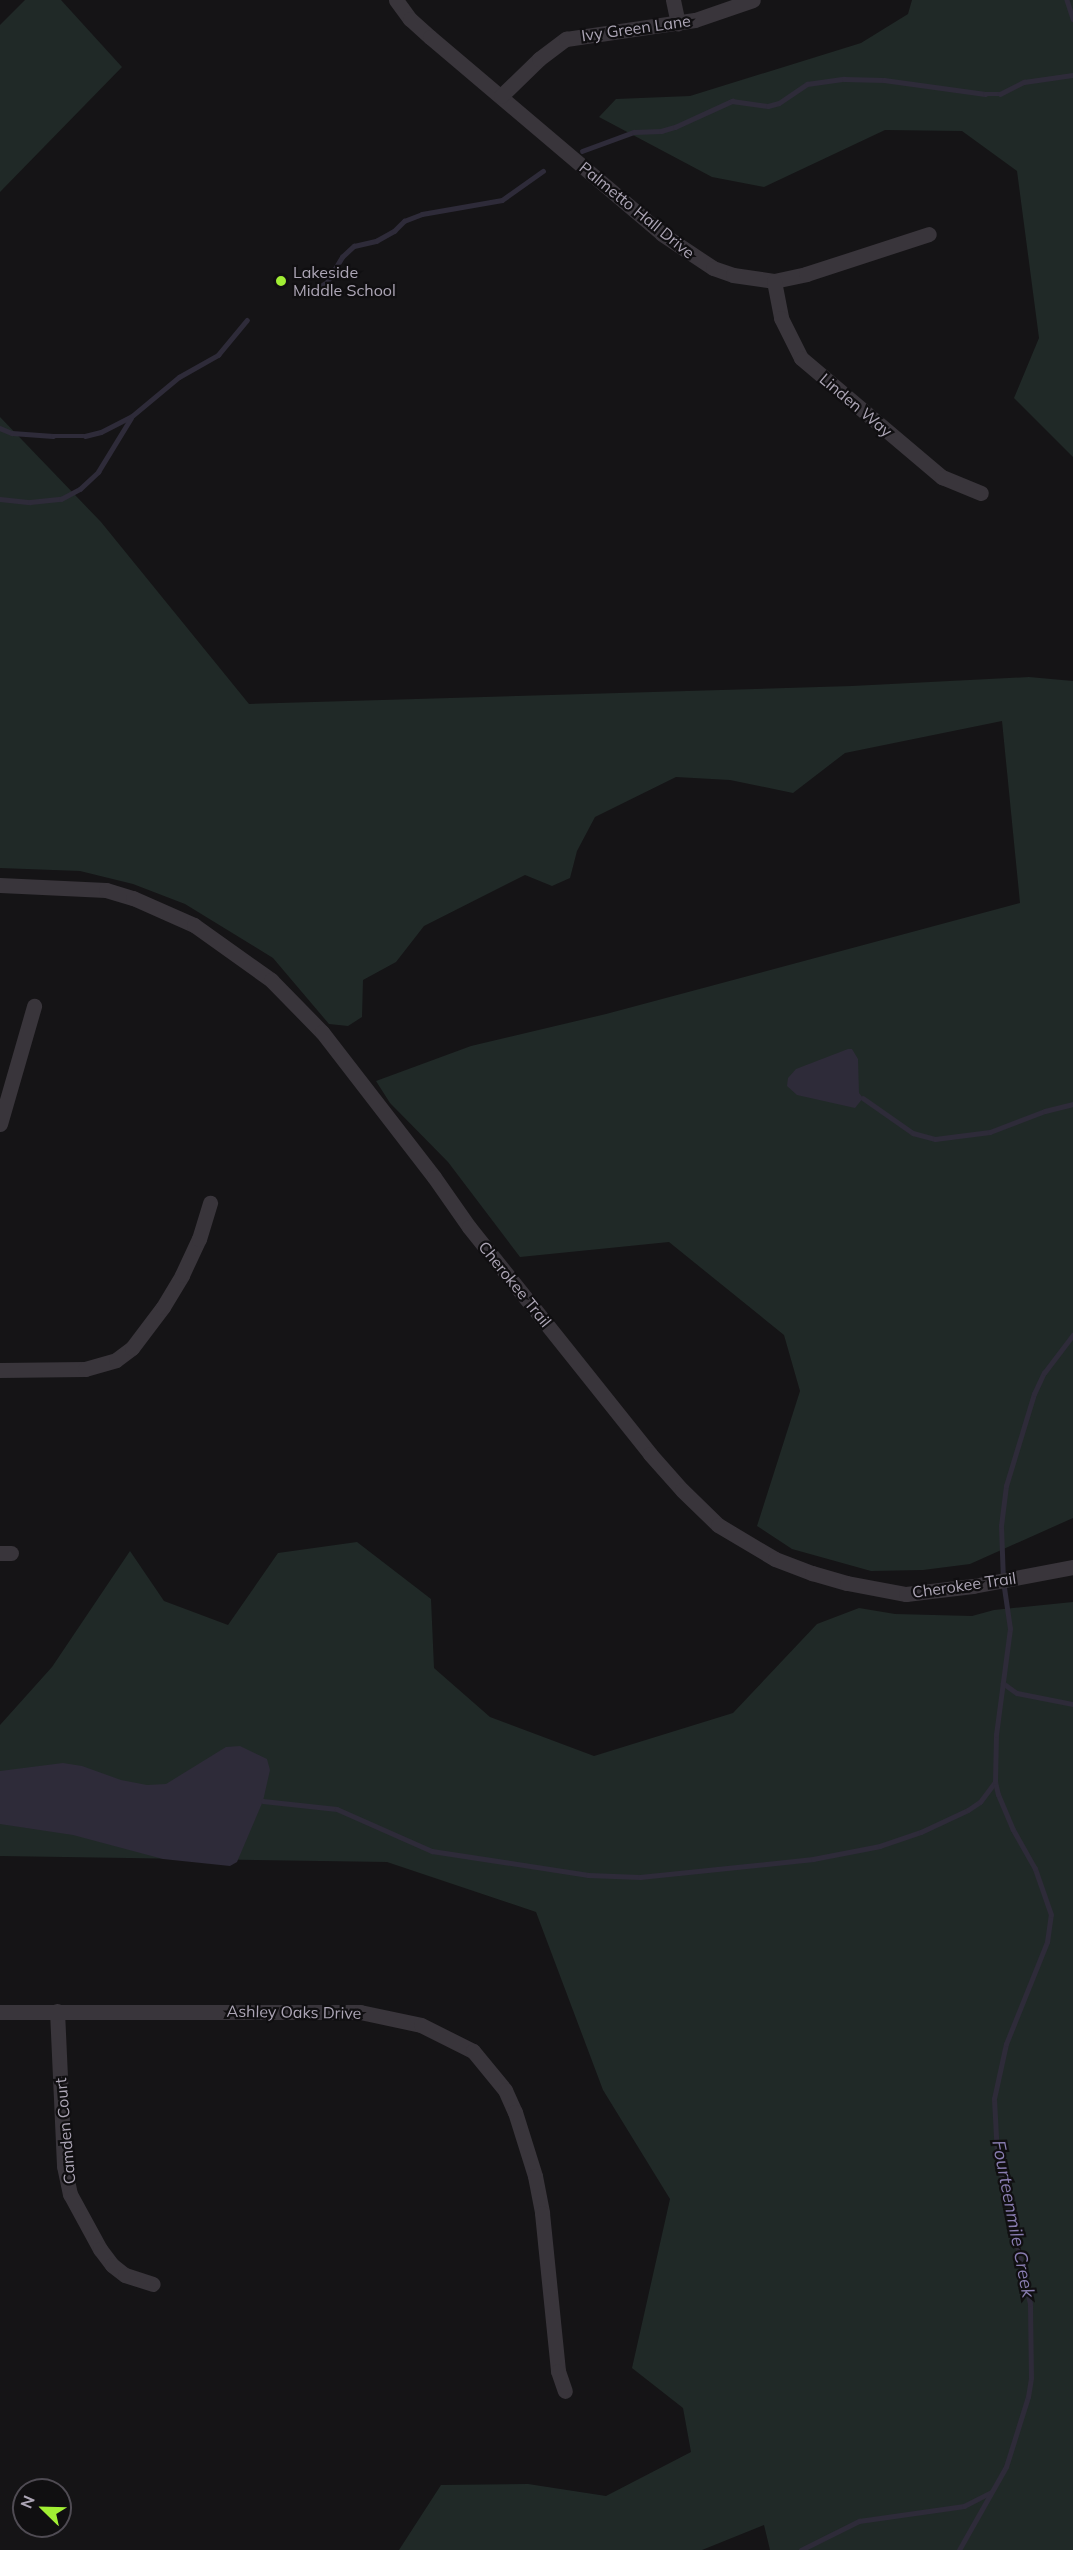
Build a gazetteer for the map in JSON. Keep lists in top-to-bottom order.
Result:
{
  "streets": {
    "street": [
      "Ivy Green Lane",
      "Palmetto Hall Drive",
      "Linden Way",
      "Cherokee Trail",
      "Ashley Oaks Drive",
      "Camden Court"
    ]
  },
  "crossings": [
    ["Ivy Green Lane", "Palmetto Hall Drive"],
    ["Palmetto Hall Drive", "Linden Way"],
    ["Ashley Oaks Drive", "Camden Court"]
  ],
  "water": ["Fourteenmile Creek"],
  "places": ["Lakeside Middle School"],
  "north": "top left"
}
